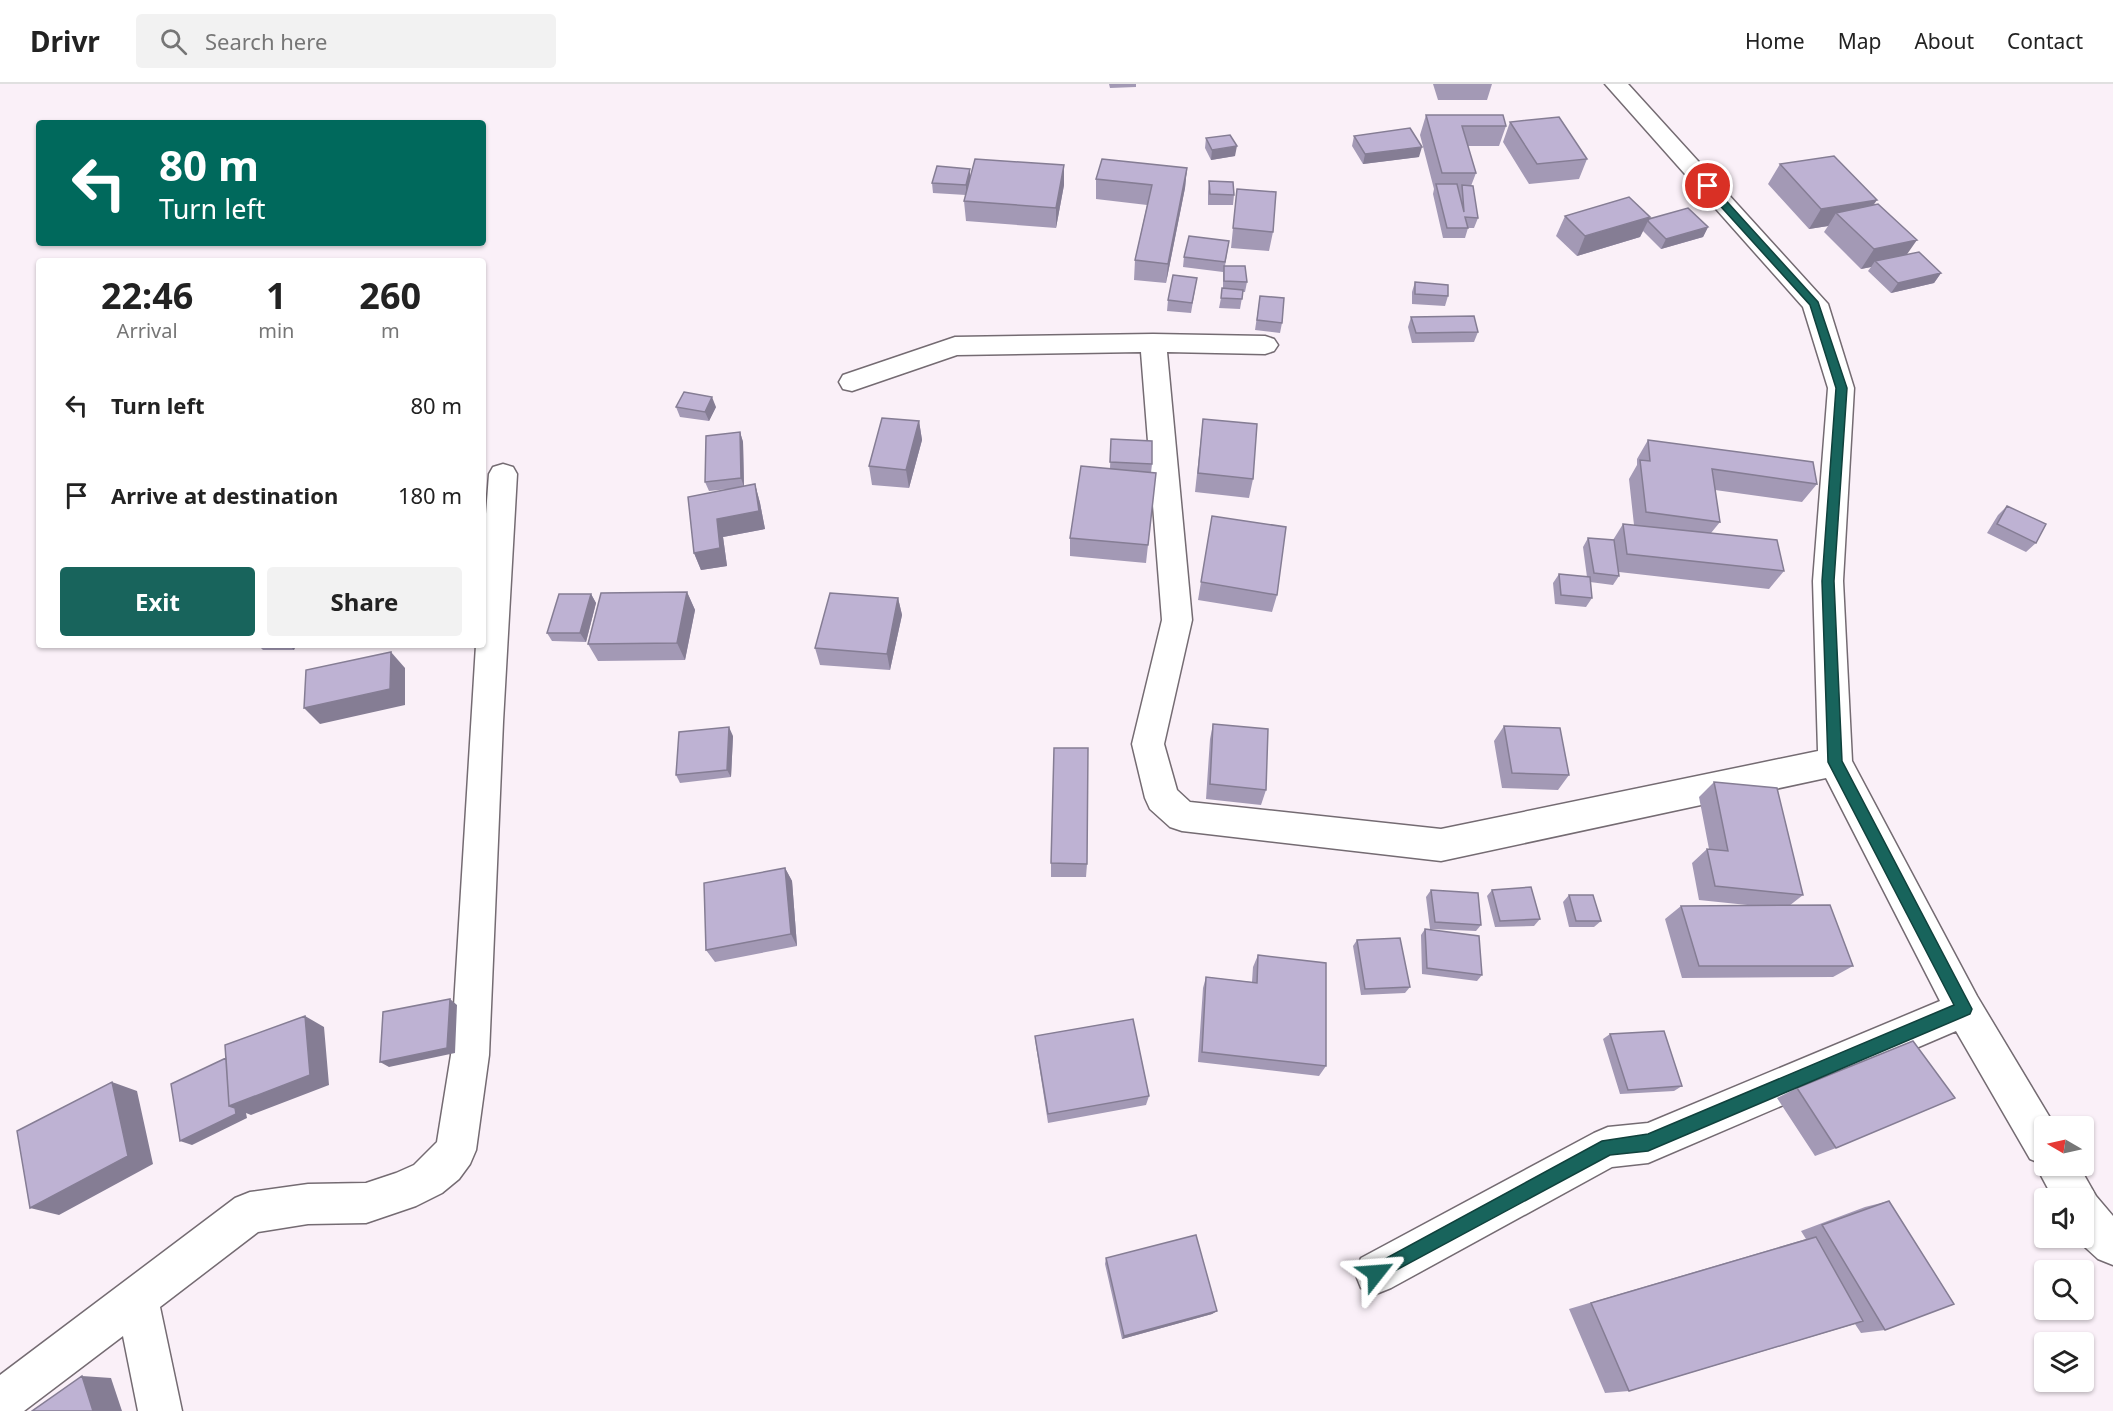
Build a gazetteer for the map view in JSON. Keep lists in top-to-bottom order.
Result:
{
  "north": "left",
  "page": {
    "header": "Drivr",
    "search": "Search here",
    "nav": [
      "Home",
      "Map",
      "About",
      "Contact"
    ],
    "turn": ["80 m", "Turn left"],
    "eta": [
      "22:46",
      "Arrival",
      "1",
      "min",
      "260",
      "m"
    ],
    "list": [
      {
        "name": "Turn left",
        "value": "80 m"
      },
      {
        "name": "Arrive at destination",
        "value": "180 m"
      }
    ],
    "buttons": ["Exit", "Share"]
  }
}
